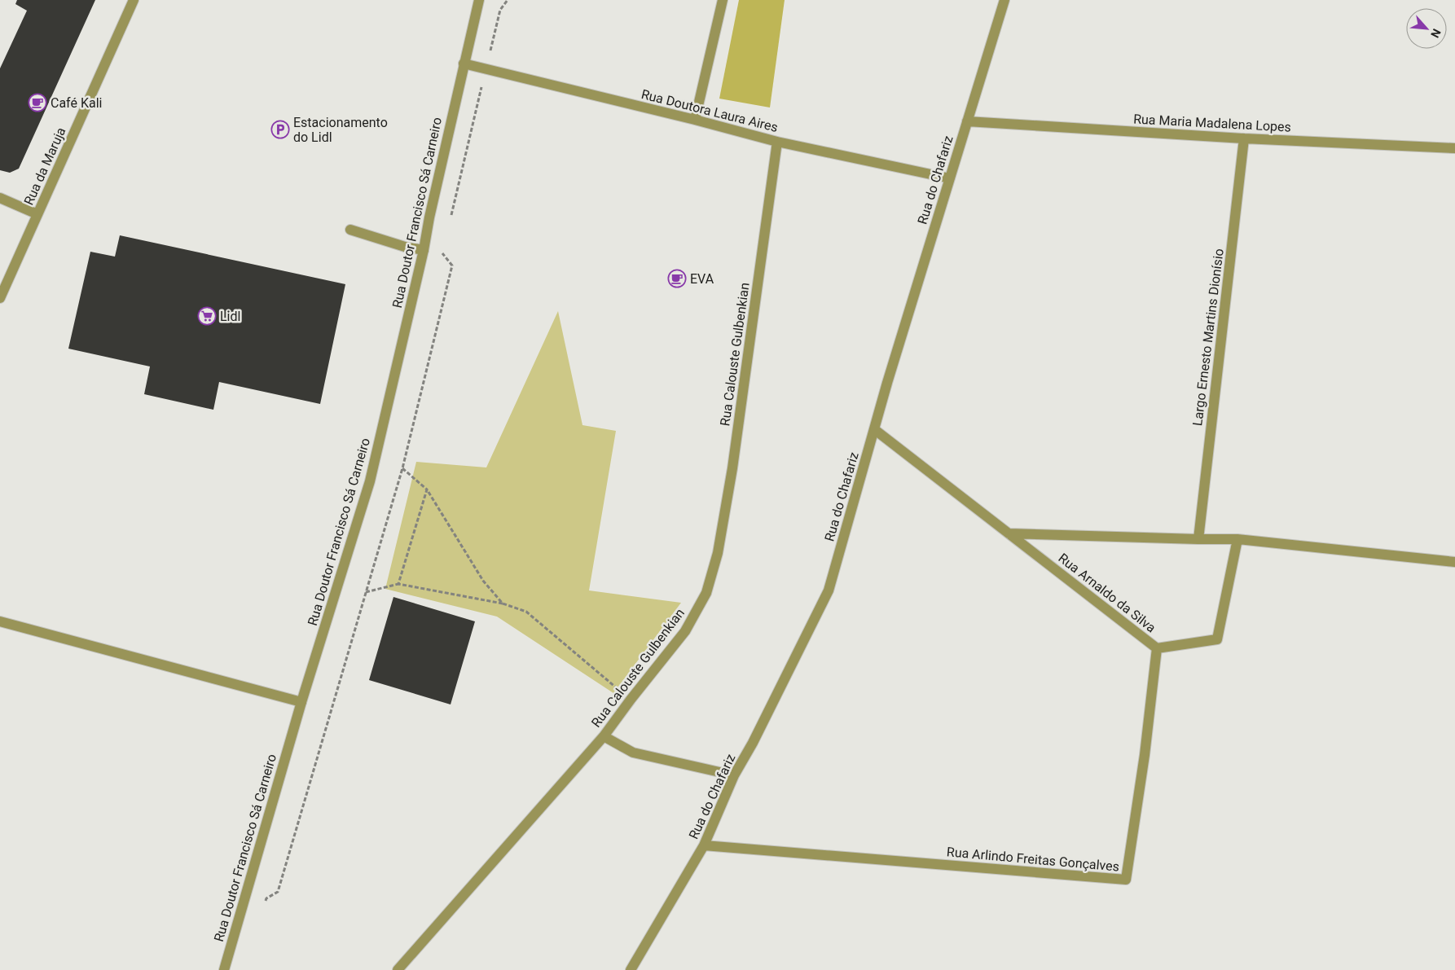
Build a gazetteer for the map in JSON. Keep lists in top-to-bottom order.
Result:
{
  "streets": {
    "street": [
      "Rua Doutora Laura Aires",
      "Rua Maria Madalena Lopes",
      "Rua da Maruja",
      "Rua do Chafariz",
      "Rua Doutor Francisco Sá Carneiro",
      "Largo Ernesto Martins Dionísio",
      "Rua Calouste Gulbenkian",
      "Rua Arnaldo da Silva",
      "Rua Arlindo Freitas Gonçalves"
    ]
  },
  "crossings": [
    ["Rua Doutora Laura Aires", "Rua do Chafariz"],
    ["Rua Doutora Laura Aires", "Rua Doutor Francisco Sá Carneiro"],
    ["Rua Doutora Laura Aires", "Rua Calouste Gulbenkian"],
    ["Rua Maria Madalena Lopes", "Rua do Chafariz"],
    ["Rua Maria Madalena Lopes", "Largo Ernesto Martins Dionísio"],
    ["Rua do Chafariz", "Rua Arnaldo da Silva"],
    ["Rua do Chafariz", "Rua Arlindo Freitas Gonçalves"],
    ["Largo Ernesto Martins Dionísio", "Rua Arnaldo da Silva"],
    ["Rua Arnaldo da Silva", "Rua Arlindo Freitas Gonçalves"]
  ],
  "places": {
    "cafe": ["Café Kali", "EVA"],
    "parking": ["Estacionamento do Lidl"],
    "supermarket": ["Lidl"]
  },
  "north": "bottom right"
}
